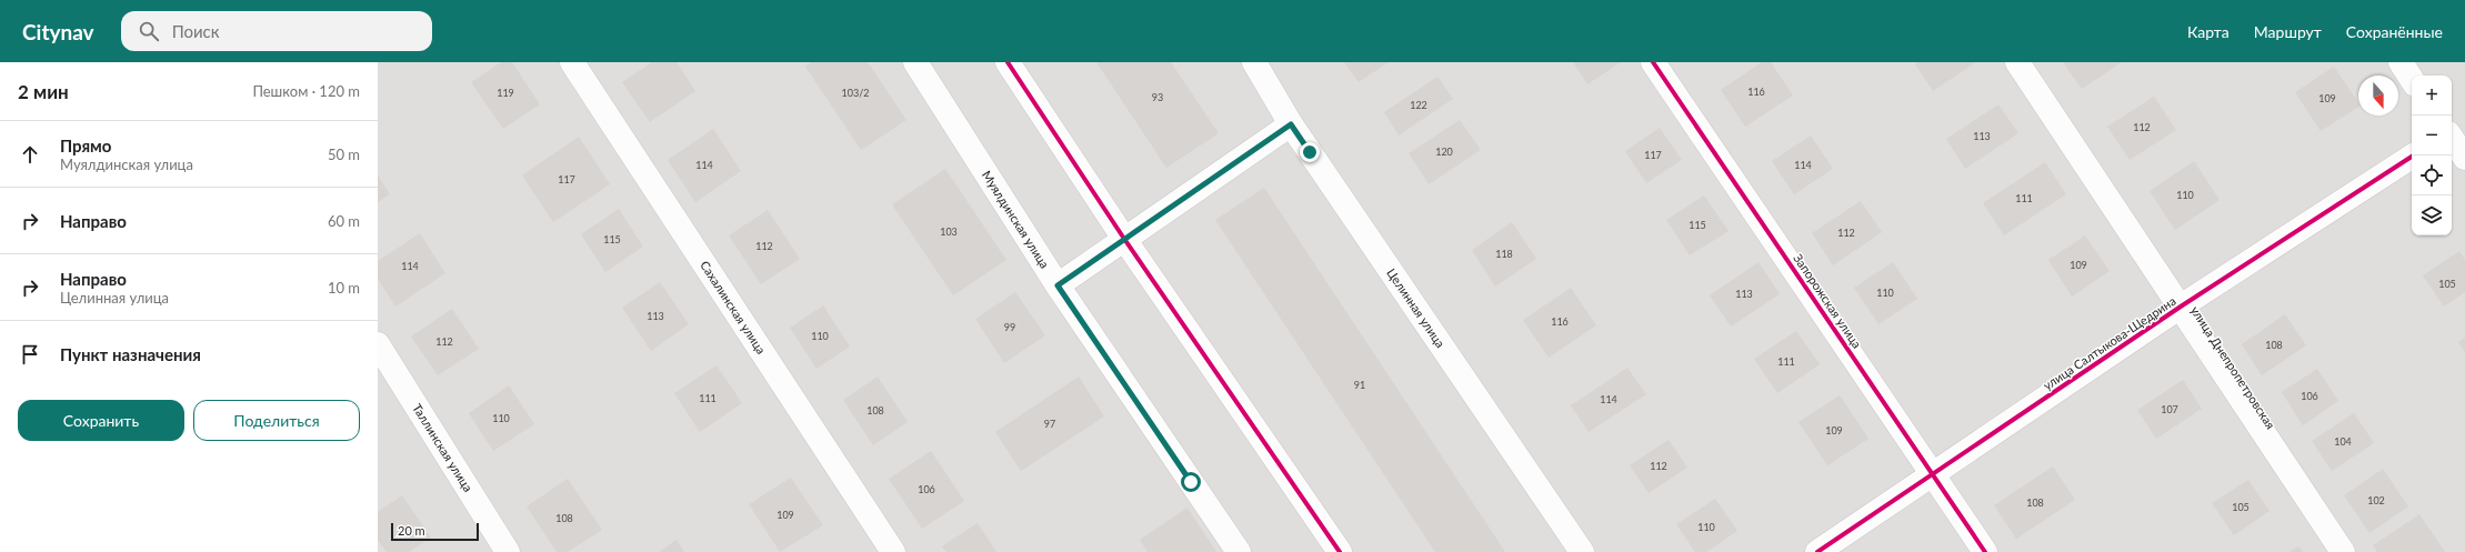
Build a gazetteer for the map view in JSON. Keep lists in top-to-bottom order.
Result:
{
  "streets": {
    "street": [
      "Муялдинская улица",
      "Запорожская улица",
      "Сахалинская улица",
      "Целинная улица",
      "улица Салтыкова-Щедрина",
      "улица Днепропетровская",
      "Таллинская улица"
    ]
  },
  "crossings": [
    ["Запорожская улица", "улица Салтыкова-Щедрина"],
    ["улица Салтыкова-Щедрина", "улица Днепропетровская"]
  ],
  "house_numbers": [
    "116",
    "119",
    "103/2",
    "93",
    "109",
    "122",
    "112",
    "113",
    "120",
    "117",
    "114",
    "114",
    "117",
    "110",
    "111",
    "115",
    "103",
    "112",
    "115",
    "112",
    "118",
    "109",
    "114",
    "105",
    "110",
    "113",
    "113",
    "116",
    "99",
    "110",
    "112",
    "108",
    "111",
    "91",
    "106",
    "111",
    "114",
    "107",
    "108",
    "110",
    "97",
    "109",
    "104",
    "112",
    "106",
    "102",
    "108",
    "105",
    "109",
    "108",
    "110"
  ],
  "scale_bar": "20 m",
  "north": "bottom",
  "page": {
    "header": "Citynav",
    "search": "Поиск",
    "nav": ["Карта", "Маршрут", "Сохранённые"],
    "heading": ["2 мин", "Пешком · 120 m"],
    "map_buttons": ["+", "−"],
    "list": [
      ["Прямо", "Муялдинская улица", "50 m"],
      ["Направо", "60 m"],
      ["Направо", "Целинная улица", "10 m"],
      "Пункт назначения"
    ],
    "buttons": ["Сохранить", "Поделиться"],
    "scale": "20 m"
  }
}
